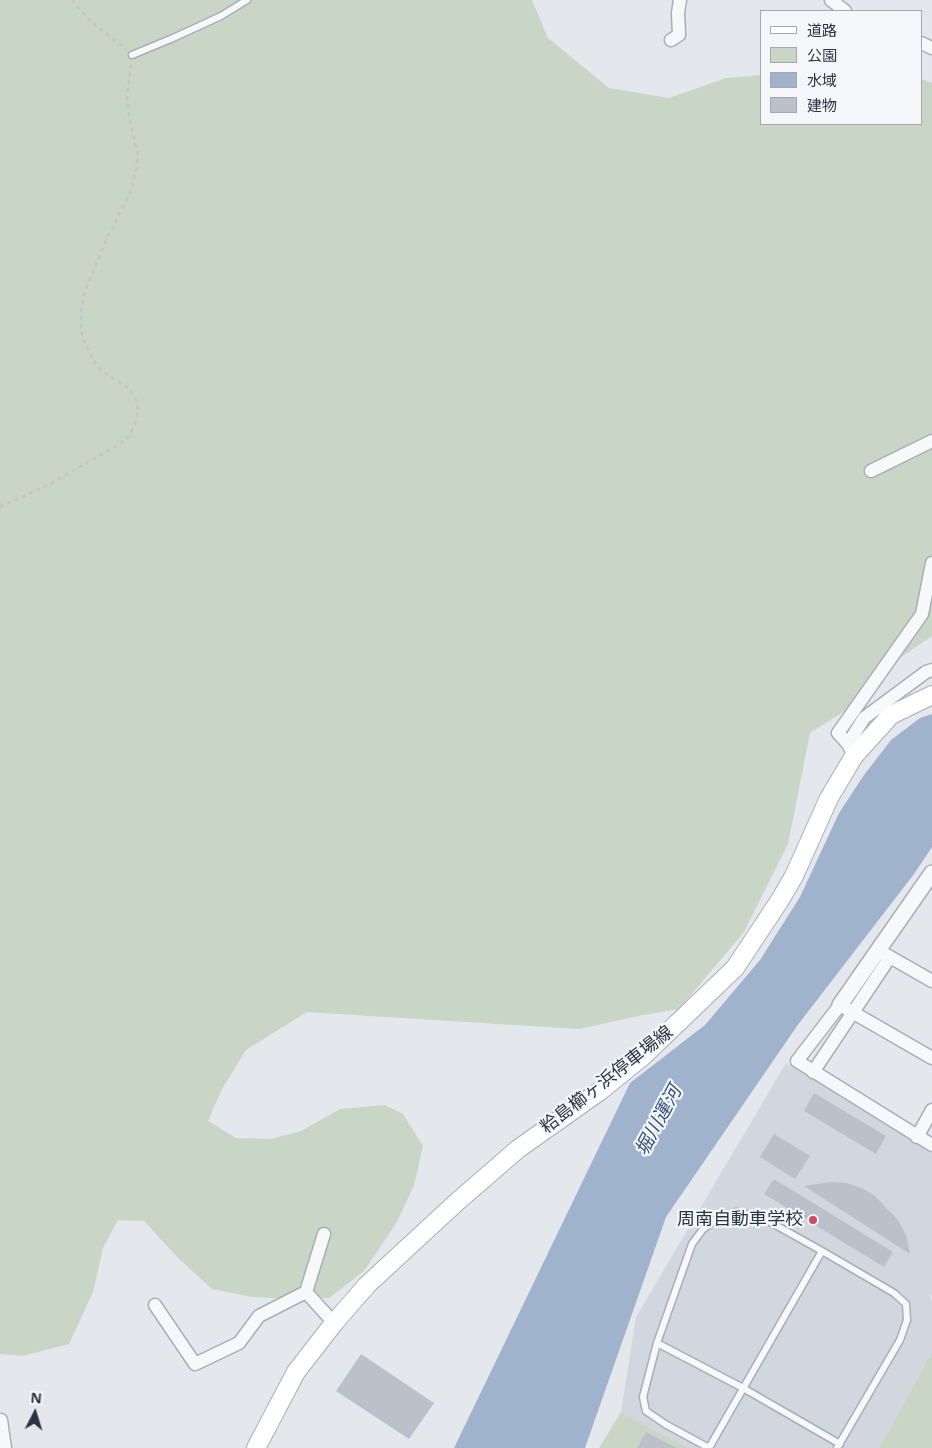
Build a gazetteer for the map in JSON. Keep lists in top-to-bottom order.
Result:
{
  "streets": {
    "main road": ["粭島櫛ヶ浜停車場線"]
  },
  "water": ["堀川運河"],
  "places": ["周南自動車学校"],
  "legend": [
    "道路",
    "公園",
    "水域",
    "建物"
  ],
  "north": "top"
}
